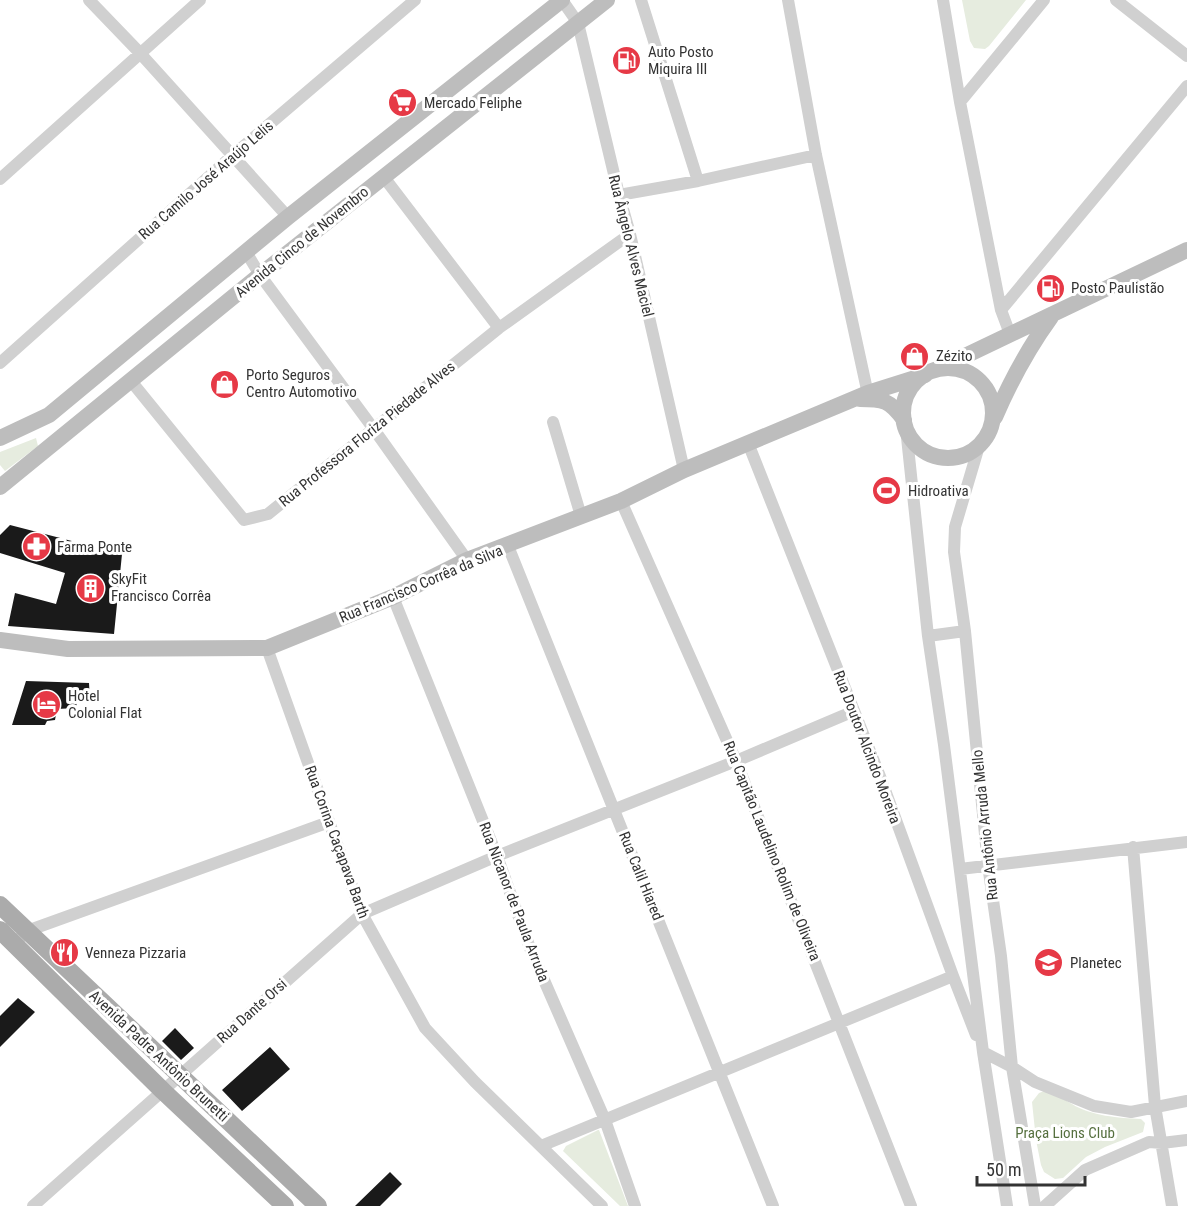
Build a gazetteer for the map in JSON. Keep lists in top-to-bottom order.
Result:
{
  "streets": {
    "main road": ["Avenida Cinco de Novembro", "Rua Francisco Corrêa da Silva", "Avenida Padre Antônio Brunetti"],
    "street": [
      "Rua Camilo José Araújo Lelis",
      "Rua Ângelo Alves Maciel",
      "Rua Professora Floriza Piedade Alves",
      "Rua Doutor Alcindo Moreira",
      "Rua Antônio Arruda Mello",
      "Rua Corina Caçapava Barth",
      "Rua Capitão Laudelino Rolim de Oliveira",
      "Rua Calil Hiared",
      "Rua Nicanor de Paula Arruda",
      "Rua Dante Orsi"
    ]
  },
  "crossings": [
    ["Avenida Cinco de Novembro", "Rua Ângelo Alves Maciel"],
    ["Avenida Cinco de Novembro", "Rua Professora Floriza Piedade Alves"],
    ["Rua Ângelo Alves Maciel", "Rua Professora Floriza Piedade Alves"],
    ["Rua Ângelo Alves Maciel", "Rua Francisco Corrêa da Silva"],
    ["Rua Francisco Corrêa da Silva", "Rua Doutor Alcindo Moreira"],
    ["Rua Francisco Corrêa da Silva", "Rua Antônio Arruda Mello"],
    ["Rua Francisco Corrêa da Silva", "Rua Corina Caçapava Barth"],
    ["Rua Francisco Corrêa da Silva", "Rua Capitão Laudelino Rolim de Oliveira"],
    ["Rua Francisco Corrêa da Silva", "Rua Calil Hiared"],
    ["Rua Francisco Corrêa da Silva", "Rua Nicanor de Paula Arruda"],
    ["Rua Doutor Alcindo Moreira", "Rua Dante Orsi"],
    ["Rua Corina Caçapava Barth", "Rua Dante Orsi"],
    ["Rua Capitão Laudelino Rolim de Oliveira", "Rua Dante Orsi"],
    ["Rua Calil Hiared", "Rua Dante Orsi"],
    ["Rua Nicanor de Paula Arruda", "Rua Dante Orsi"],
    ["Rua Dante Orsi", "Avenida Padre Antônio Brunetti"]
  ],
  "parks": ["Praça Lions Club"],
  "places": {
    "fuel station": ["Auto Posto Miquira III", "Posto Paulistão"],
    "supermarket": ["Mercado Feliphe"],
    "shop": ["Zézito", "Porto Seguros Centro Automotivo"],
    "sports": ["Hidroativa"],
    "pharmacy": ["Farma Ponte"],
    "building": ["SkyFit Francisco Corrêa"],
    "hotel": ["Hotel Colonial Flat"],
    "restaurant": ["Venneza Pizzaria"],
    "school or university": ["Planetec"]
  },
  "scale_bar": "50 m"
}
